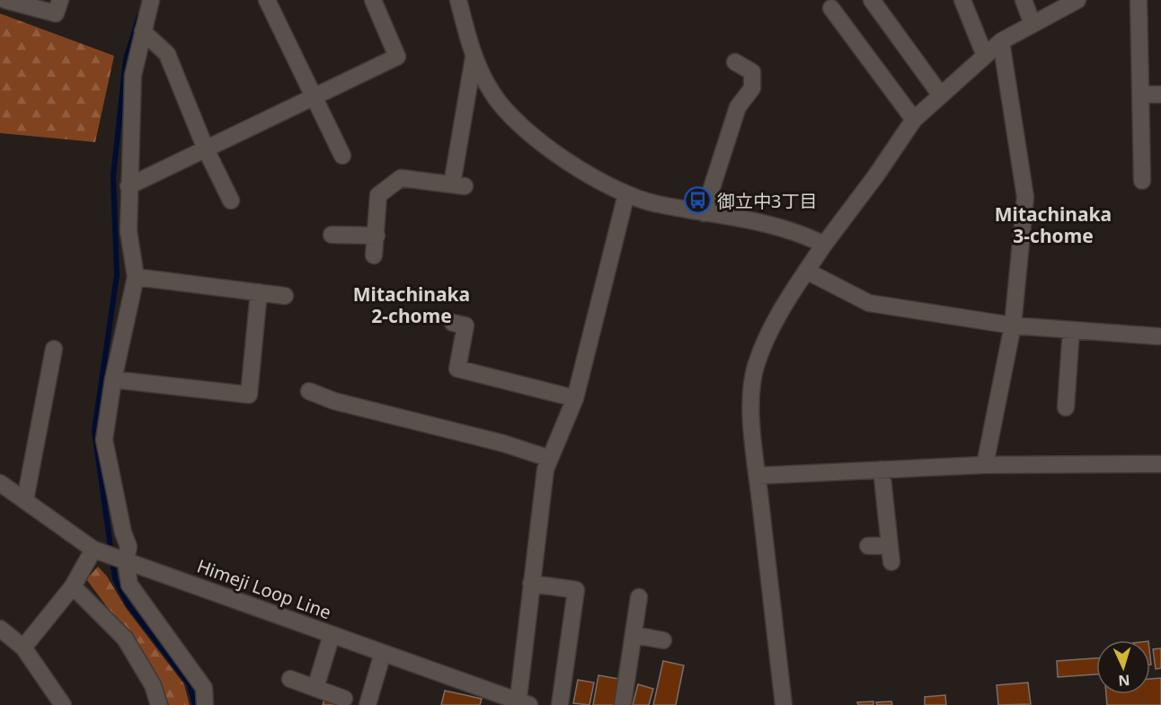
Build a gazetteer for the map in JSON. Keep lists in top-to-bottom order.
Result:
{
  "streets": {
    "street": ["Himeji Loop Line"]
  },
  "districts": ["Mitachinaka 3-chome", "Mitachinaka 2-chome"],
  "places": {
    "bus stop": ["御立中3丁目"]
  },
  "north": "bottom"
}
